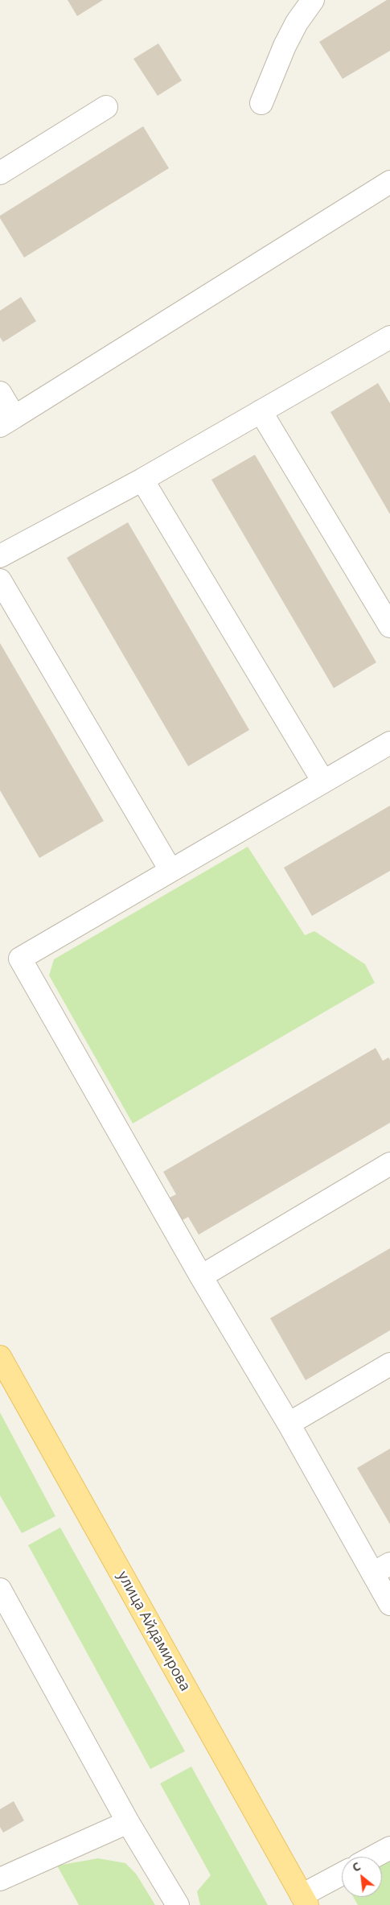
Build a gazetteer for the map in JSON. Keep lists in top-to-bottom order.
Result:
{
  "streets": {
    "main road": ["улица Айдамирова"]
  },
  "north": "top left"
}
